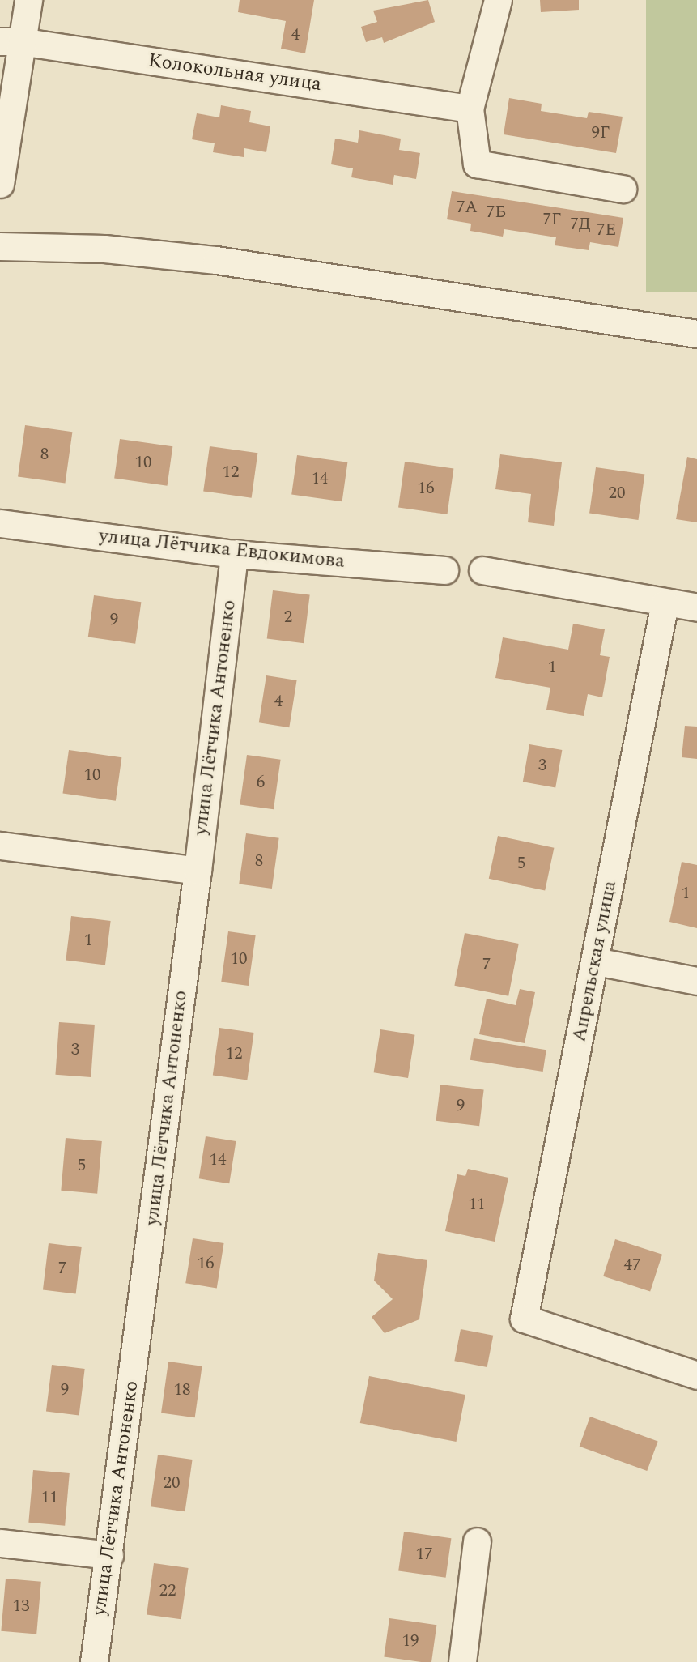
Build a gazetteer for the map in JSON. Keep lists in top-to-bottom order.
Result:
{
  "streets": {
    "street": [
      "Колокольная улица",
      "улица Лётчика Евдокимова",
      "улица Лётчика Антоненко",
      "Апрельская улица"
    ]
  },
  "crossings": [
    ["улица Лётчика Евдокимова", "улица Лётчика Антоненко"]
  ],
  "house_numbers": [
    "4",
    "9Г",
    "7А",
    "7Б",
    "7Г",
    "7Д",
    "7Е",
    "8",
    "10",
    "12",
    "14",
    "16",
    "20",
    "2",
    "9",
    "1",
    "4",
    "3",
    "10",
    "6",
    "8",
    "5",
    "1",
    "1",
    "10",
    "7",
    "3",
    "12",
    "9",
    "14",
    "5",
    "11",
    "16",
    "47",
    "7",
    "9",
    "18",
    "20",
    "11",
    "17",
    "22",
    "13",
    "19"
  ]
}
